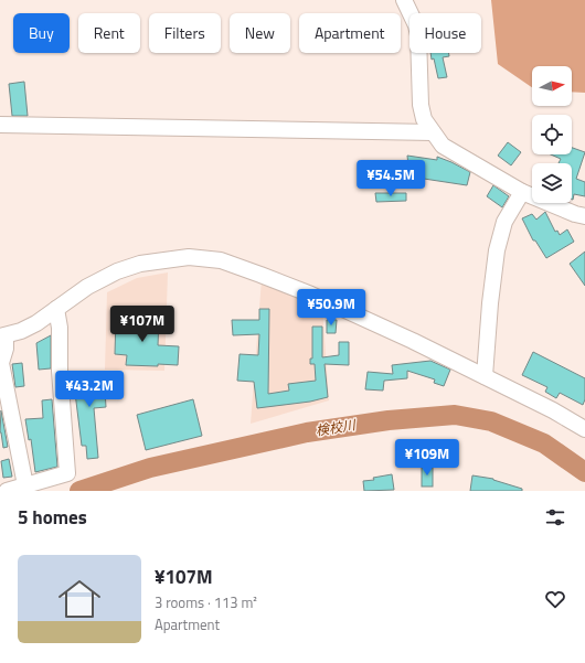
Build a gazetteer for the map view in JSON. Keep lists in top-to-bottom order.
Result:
{
  "water": ["検校川"],
  "north": "right",
  "page": {
    "chip": [
      "Buy",
      "Rent",
      "Filters",
      "New",
      "Apartment",
      "House"
    ],
    "price": [
      "¥54.5M",
      "¥50.9M",
      "¥107M",
      "¥43.2M",
      "¥109M"
    ],
    "heading": "5 homes",
    "list": [
      {
        "name": "¥107M",
        "note": "3 rooms · 113 m² · Apartment"
      }
    ]
  }
}
